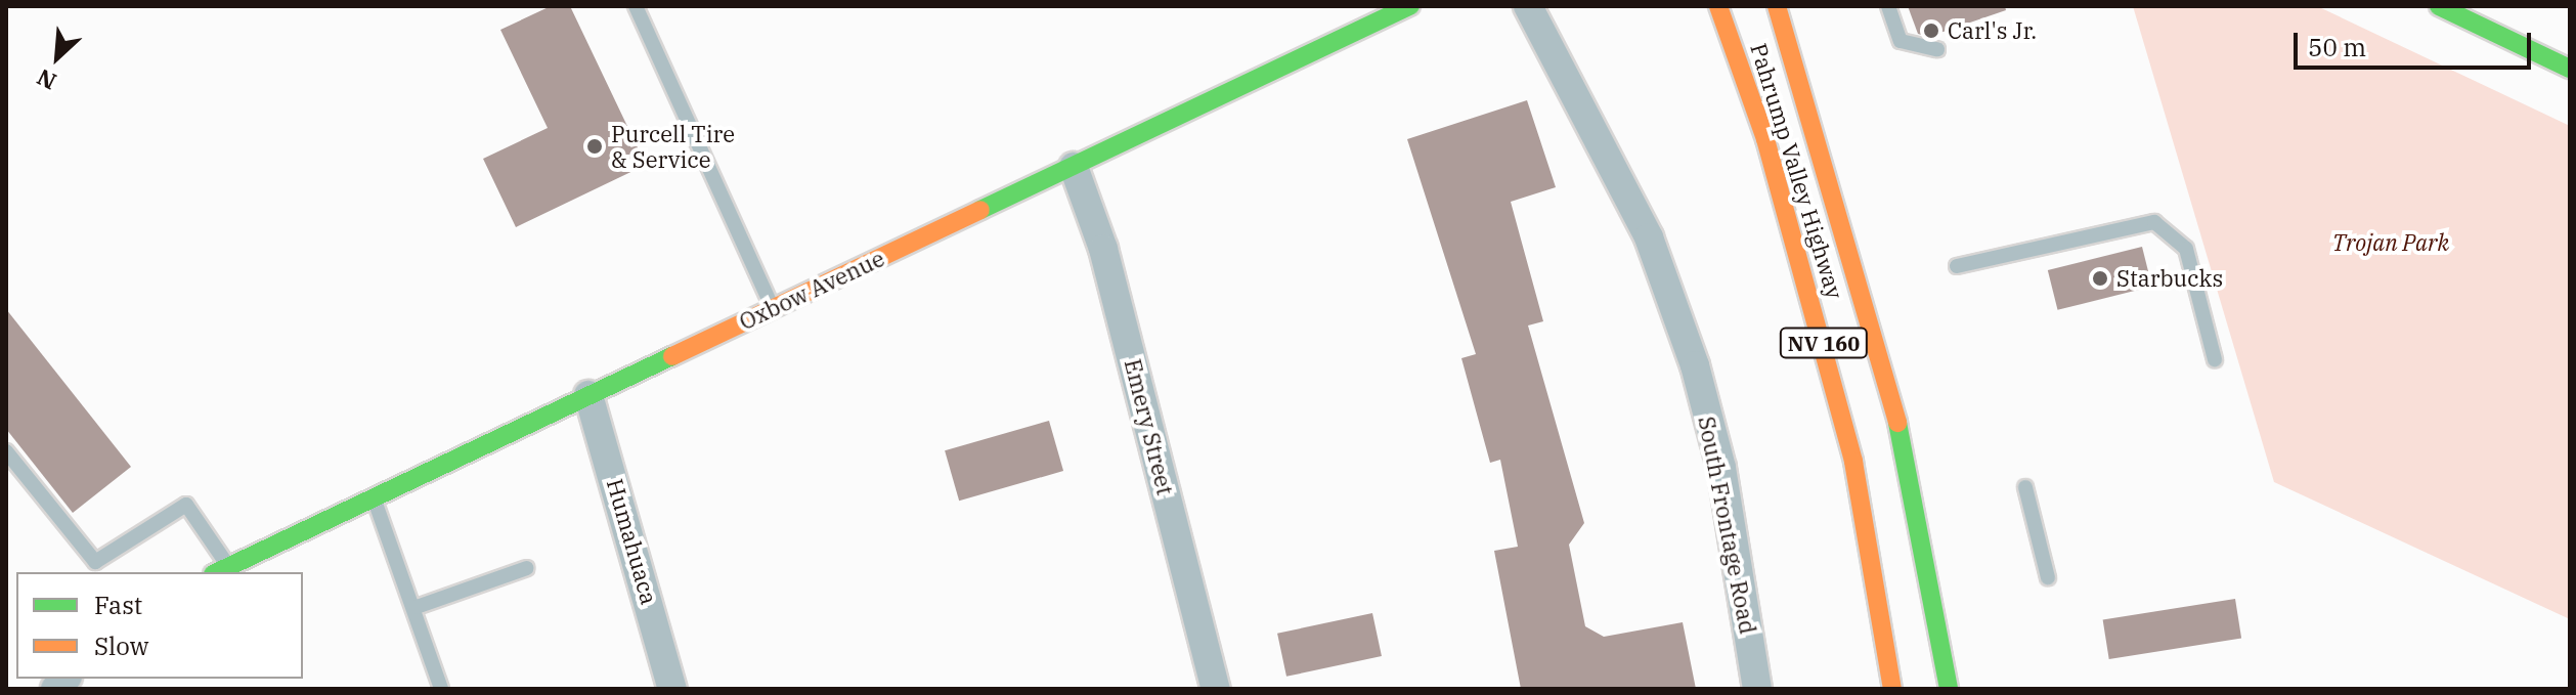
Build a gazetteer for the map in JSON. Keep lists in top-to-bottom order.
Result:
{
  "streets": {
    "main road": ["Pahrump Valley Highway", "Oxbow Avenue", "NV 160"],
    "street": ["Emery Street", "South Frontage Road", "Humahuaca"]
  },
  "crossings": [
    ["Oxbow Avenue", "Emery Street"],
    ["Oxbow Avenue", "Humahuaca"]
  ],
  "parks": ["Trojan Park"],
  "places": ["Carl's Jr.", "Purcell Tire & Service", "Starbucks"],
  "legend": ["Fast", "Slow"],
  "scale_bar": "50 m",
  "north": "bottom left"
}
